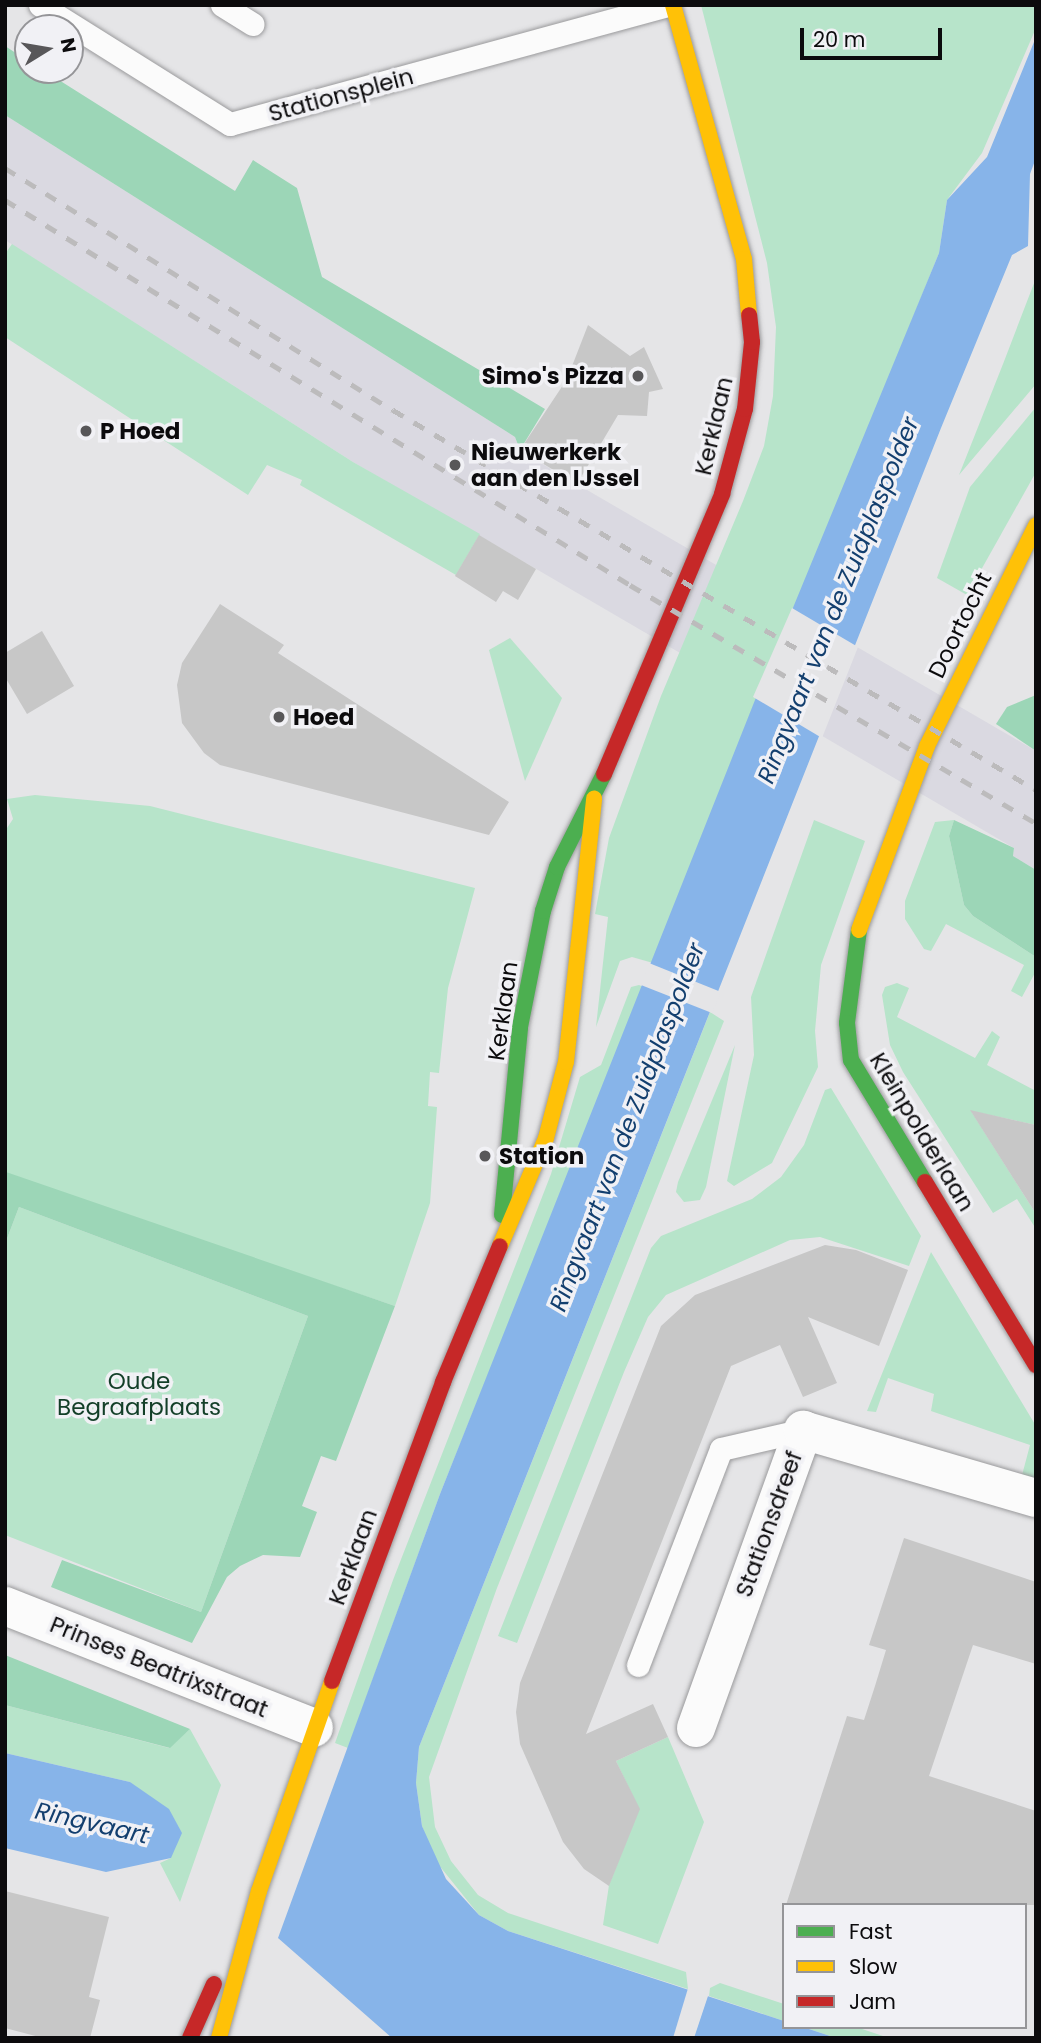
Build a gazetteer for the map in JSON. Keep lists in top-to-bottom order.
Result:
{
  "streets": {
    "street": [
      "Kerklaan",
      "Doortocht",
      "Kleinpolderlaan",
      "Stationsdreef",
      "Prinses Beatrixstraat"
    ],
    "lane": ["Stationsplein"]
  },
  "crossings": [
    ["Stationsplein", "Kerklaan"],
    ["Kerklaan", "Prinses Beatrixstraat"],
    ["Doortocht", "Kleinpolderlaan"]
  ],
  "water": ["Ringvaart van de Zuidplaspolder", "Ringvaart"],
  "parks": ["Oude Begraafplaats"],
  "places": [
    "Simo's Pizza",
    "P Hoed",
    "Nieuwerkerk aan den IJssel",
    "Hoed",
    "Station"
  ],
  "legend": ["Fast", "Slow", "Jam"],
  "scale_bar": "20 m",
  "north": "right"
}
